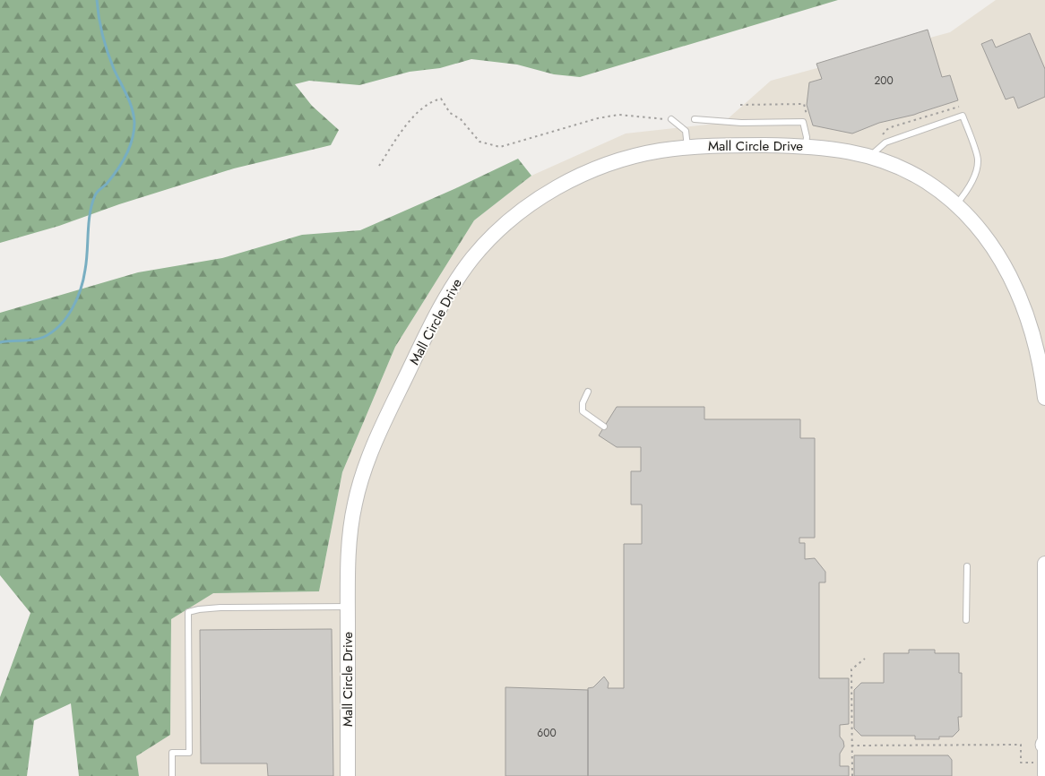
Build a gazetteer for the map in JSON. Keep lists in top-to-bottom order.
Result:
{
  "streets": {
    "street": ["Mall Circle Drive"]
  },
  "house_numbers": ["200", "600"]
}
